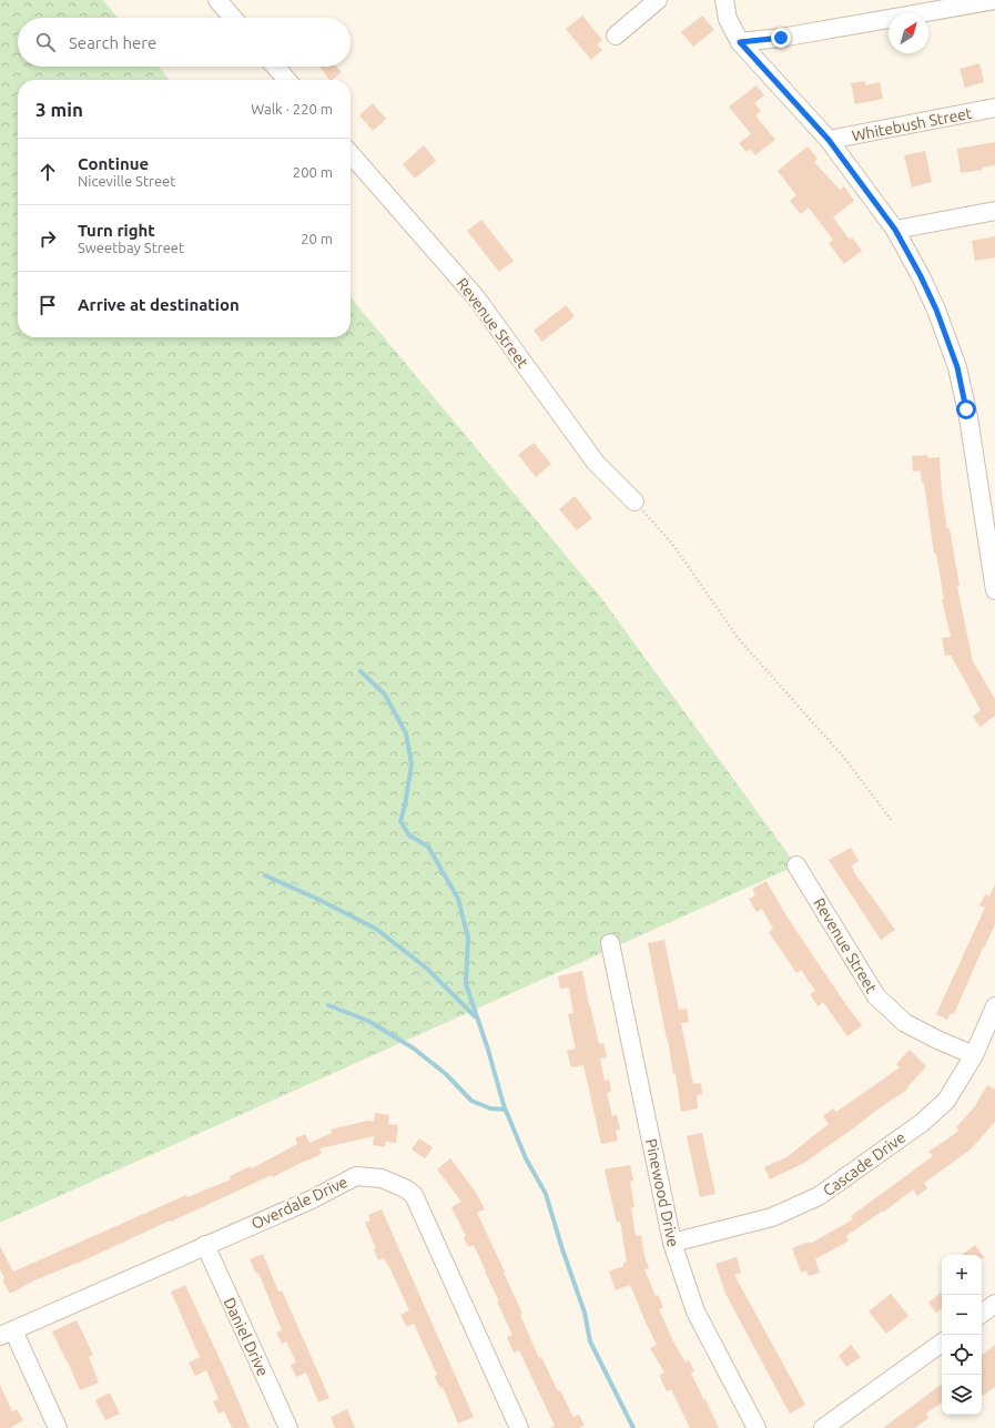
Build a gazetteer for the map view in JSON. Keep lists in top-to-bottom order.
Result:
{
  "streets": {
    "street": [
      "Whitebush Street",
      "Revenue Street",
      "Cascade Drive",
      "Pinewood Drive",
      "Overdale Drive",
      "Daniel Drive"
    ]
  },
  "crossings": [
    ["Revenue Street", "Cascade Drive"],
    ["Cascade Drive", "Pinewood Drive"],
    ["Overdale Drive", "Daniel Drive"]
  ],
  "north": "top right",
  "page": {
    "search": "Search here",
    "heading": ["3 min", "Walk · 220 m"],
    "list": [
      ["Continue", "Niceville Street", "200 m"],
      ["Turn right", "Sweetbay Street", "20 m"],
      "Arrive at destination"
    ],
    "map_buttons": ["+", "−"]
  }
}
